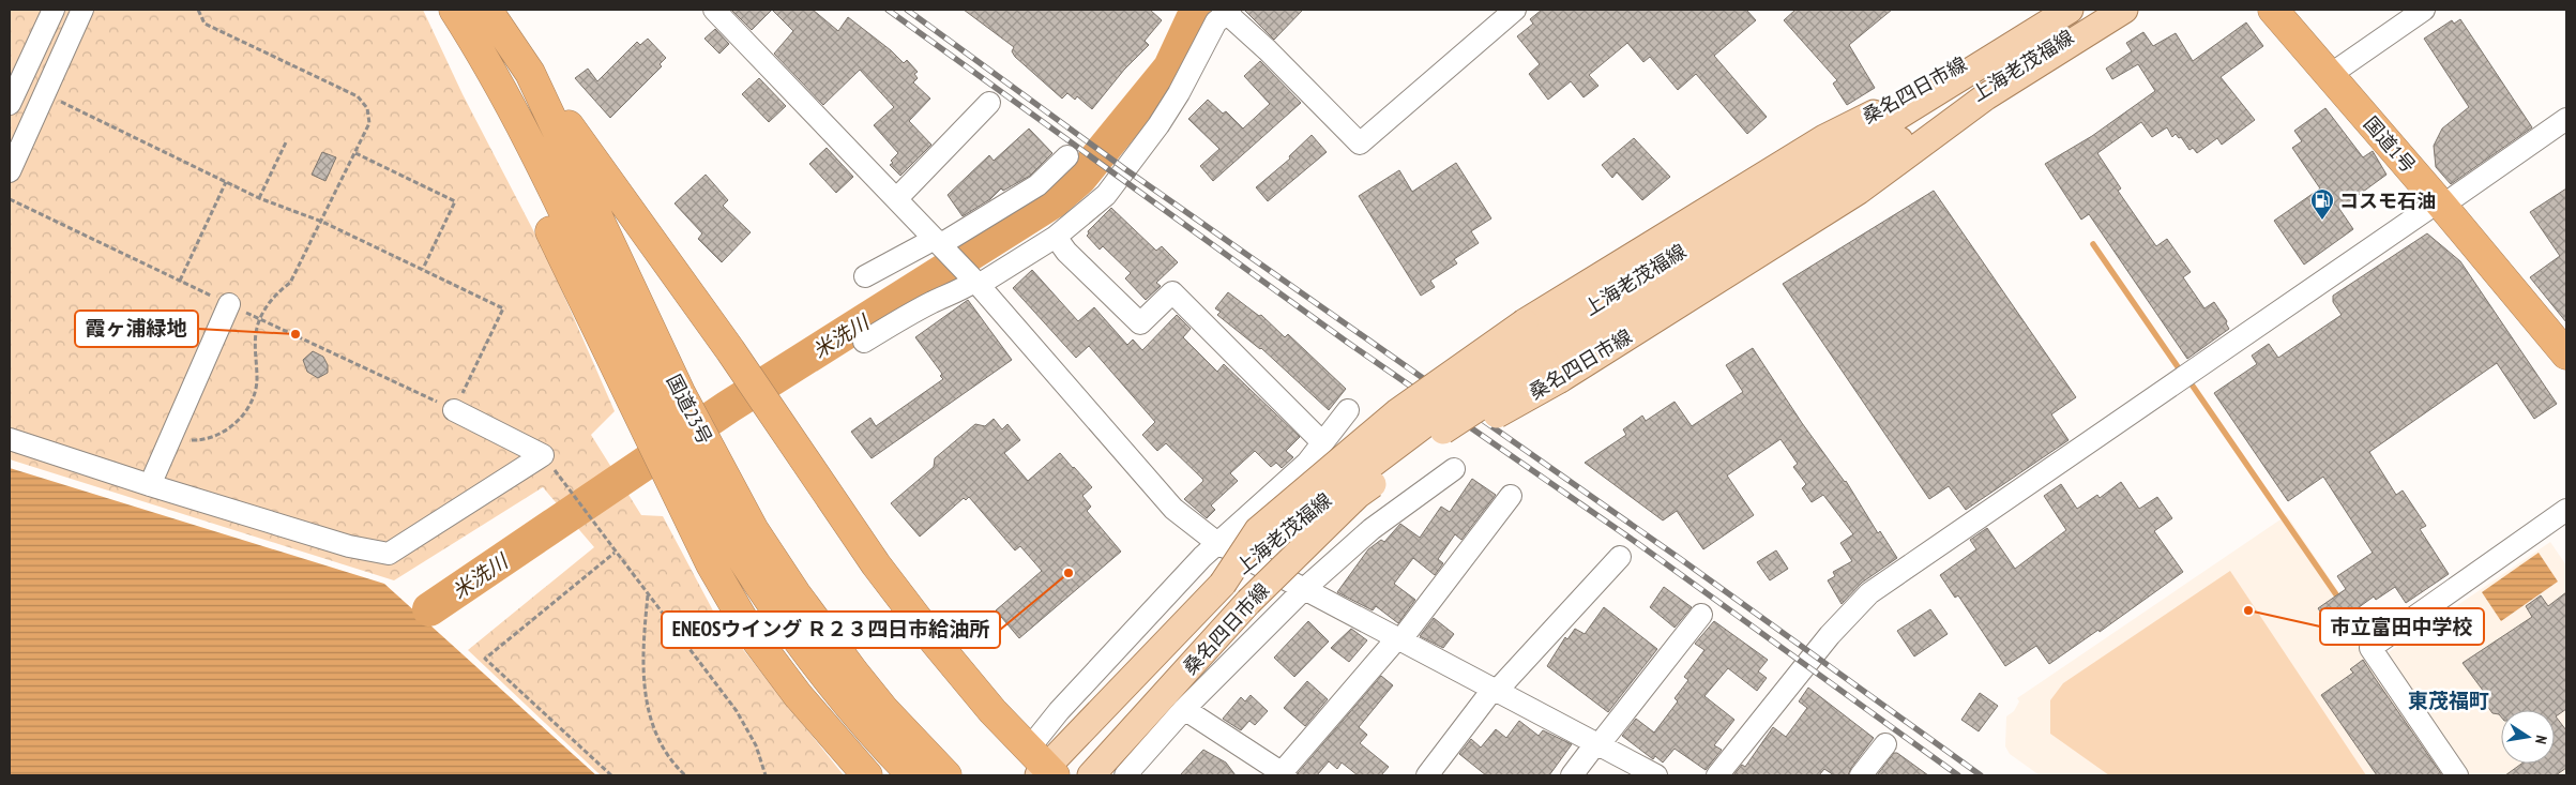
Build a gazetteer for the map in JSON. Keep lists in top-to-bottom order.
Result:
{
  "streets": {
    "highway": ["国道1号", "国道23号"],
    "main road": ["上海老茂福線", "桑名四日市線"]
  },
  "crossings": [
    ["上海老茂福線", "桑名四日市線"]
  ],
  "districts": ["東茂福町"],
  "water": ["米洗川"],
  "places": {
    "fuel station": ["コスモ石油"],
    "other": ["霞ヶ浦緑地", "ENEOSウイング Ｒ２３四日市給油所", "市立富田中学校"]
  },
  "north": "right"
}
